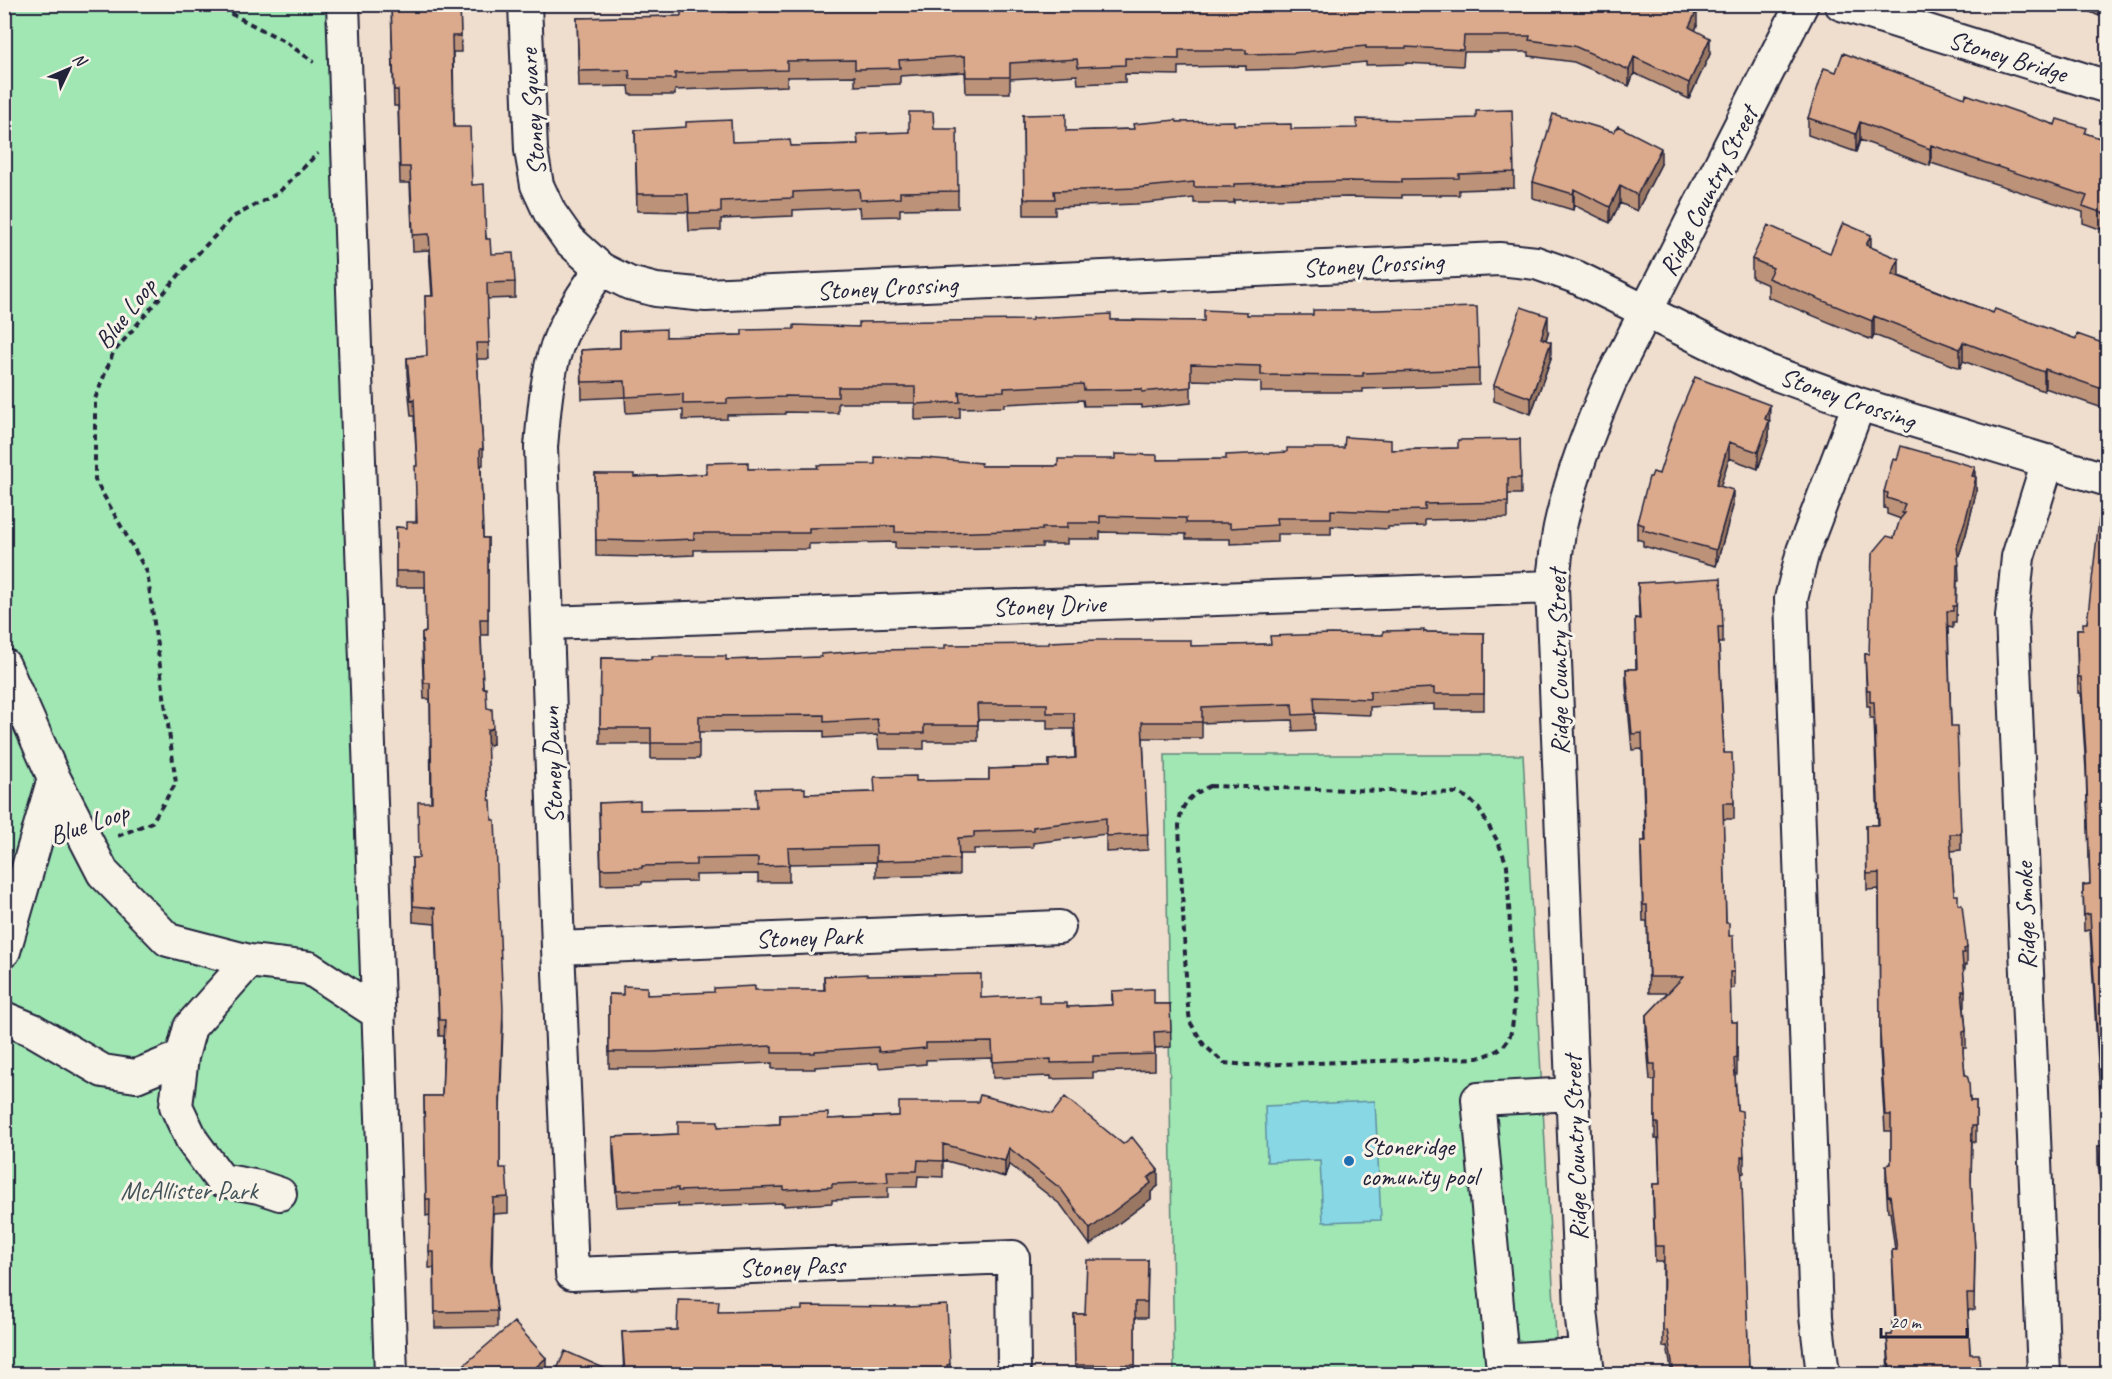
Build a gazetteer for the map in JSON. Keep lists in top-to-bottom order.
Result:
{
  "streets": {
    "street": [
      "Stoney Bridge",
      "Stoney Square",
      "Ridge Country Street",
      "Stoney Crossing",
      "Stoney Drive",
      "Stoney Dawn",
      "Ridge Smoke",
      "Stoney Park",
      "Stoney Pass"
    ],
    "path": ["Blue Loop"]
  },
  "crossings": [
    ["Stoney Square", "Stoney Crossing"],
    ["Stoney Square", "Stoney Dawn"],
    ["Ridge Country Street", "Stoney Crossing"],
    ["Ridge Country Street", "Stoney Drive"],
    ["Stoney Crossing", "Stoney Dawn"],
    ["Stoney Crossing", "Ridge Smoke"],
    ["Stoney Drive", "Stoney Dawn"],
    ["Stoney Dawn", "Stoney Park"],
    ["Stoney Dawn", "Stoney Pass"]
  ],
  "parks": ["McAllister Park"],
  "places": ["Stoneridge comunity pool"],
  "scale_bar": "20 m",
  "north": "top right"
}
